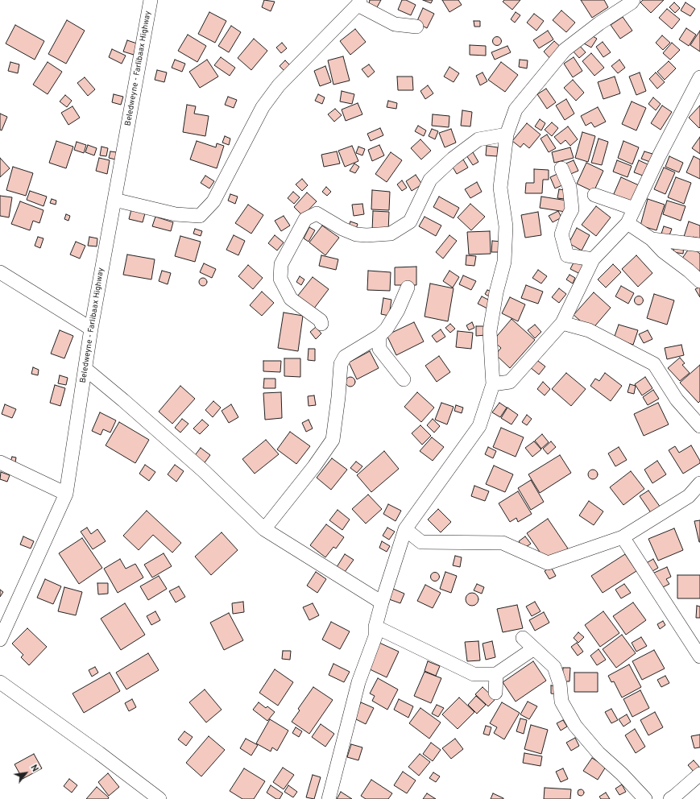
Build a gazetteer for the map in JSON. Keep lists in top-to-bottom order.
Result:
{
  "streets": {
    "street": ["Beledweyne - Farlibaax Highway"]
  },
  "north": "top right"
}
